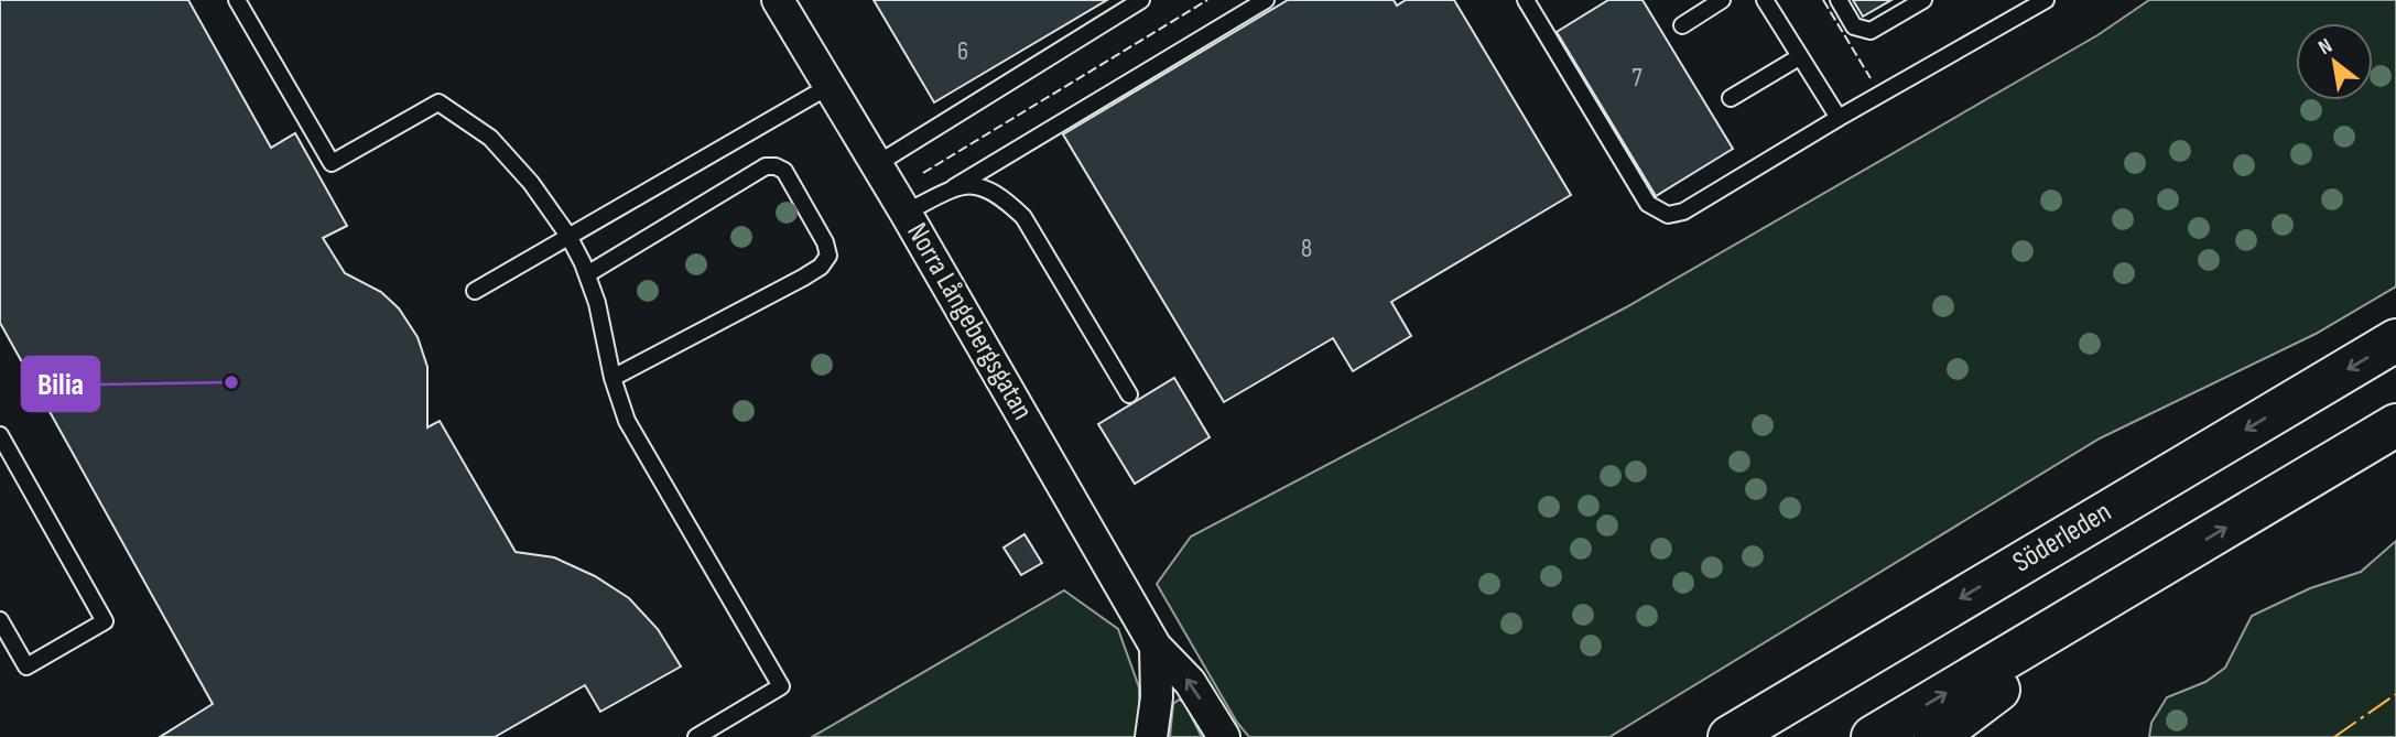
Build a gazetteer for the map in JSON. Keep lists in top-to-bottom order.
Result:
{
  "streets": {
    "highway": ["Söderleden"],
    "street": ["Norra Långebergsgatan"]
  },
  "places": ["Bilia"],
  "house_numbers": ["6", "7", "8"],
  "north": "top left"
}
